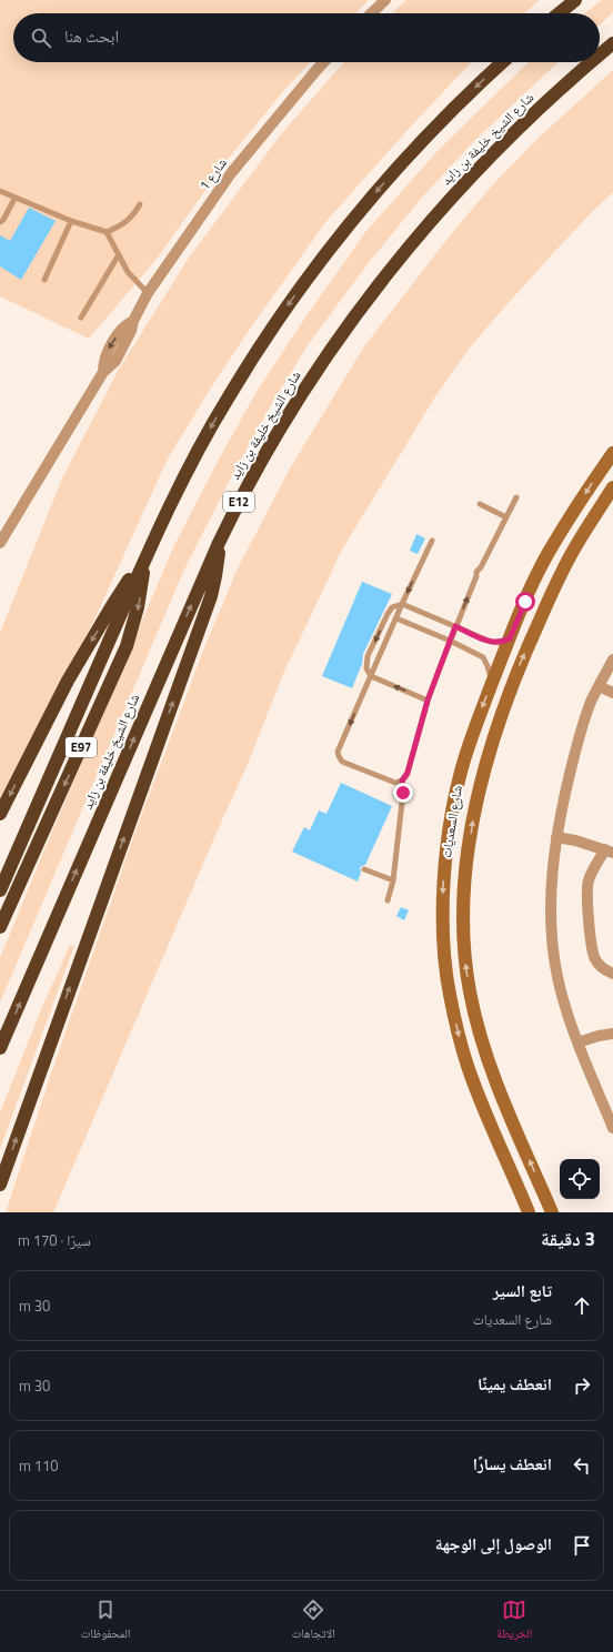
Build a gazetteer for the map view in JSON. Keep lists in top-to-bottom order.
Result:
{
  "streets": {
    "highway": ["شارع الشيخ خليفة بن زايد", "E12", "E97"],
    "street": ["شارع 1", "شارع السعديات"]
  },
  "page": {
    "search": "ابحث هنا",
    "heading": ["3 دقيقة", "سيرًا · 170 m"],
    "list": [
      ["تابع السير", "شارع السعديات", "30 m"],
      ["انعطف يمينًا", "30 m"],
      ["انعطف يسارًا", "110 m"],
      "الوصول إلى الوجهة"
    ],
    "nav": ["الخريطة", "الاتجاهات", "المحفوظات"]
  }
}
